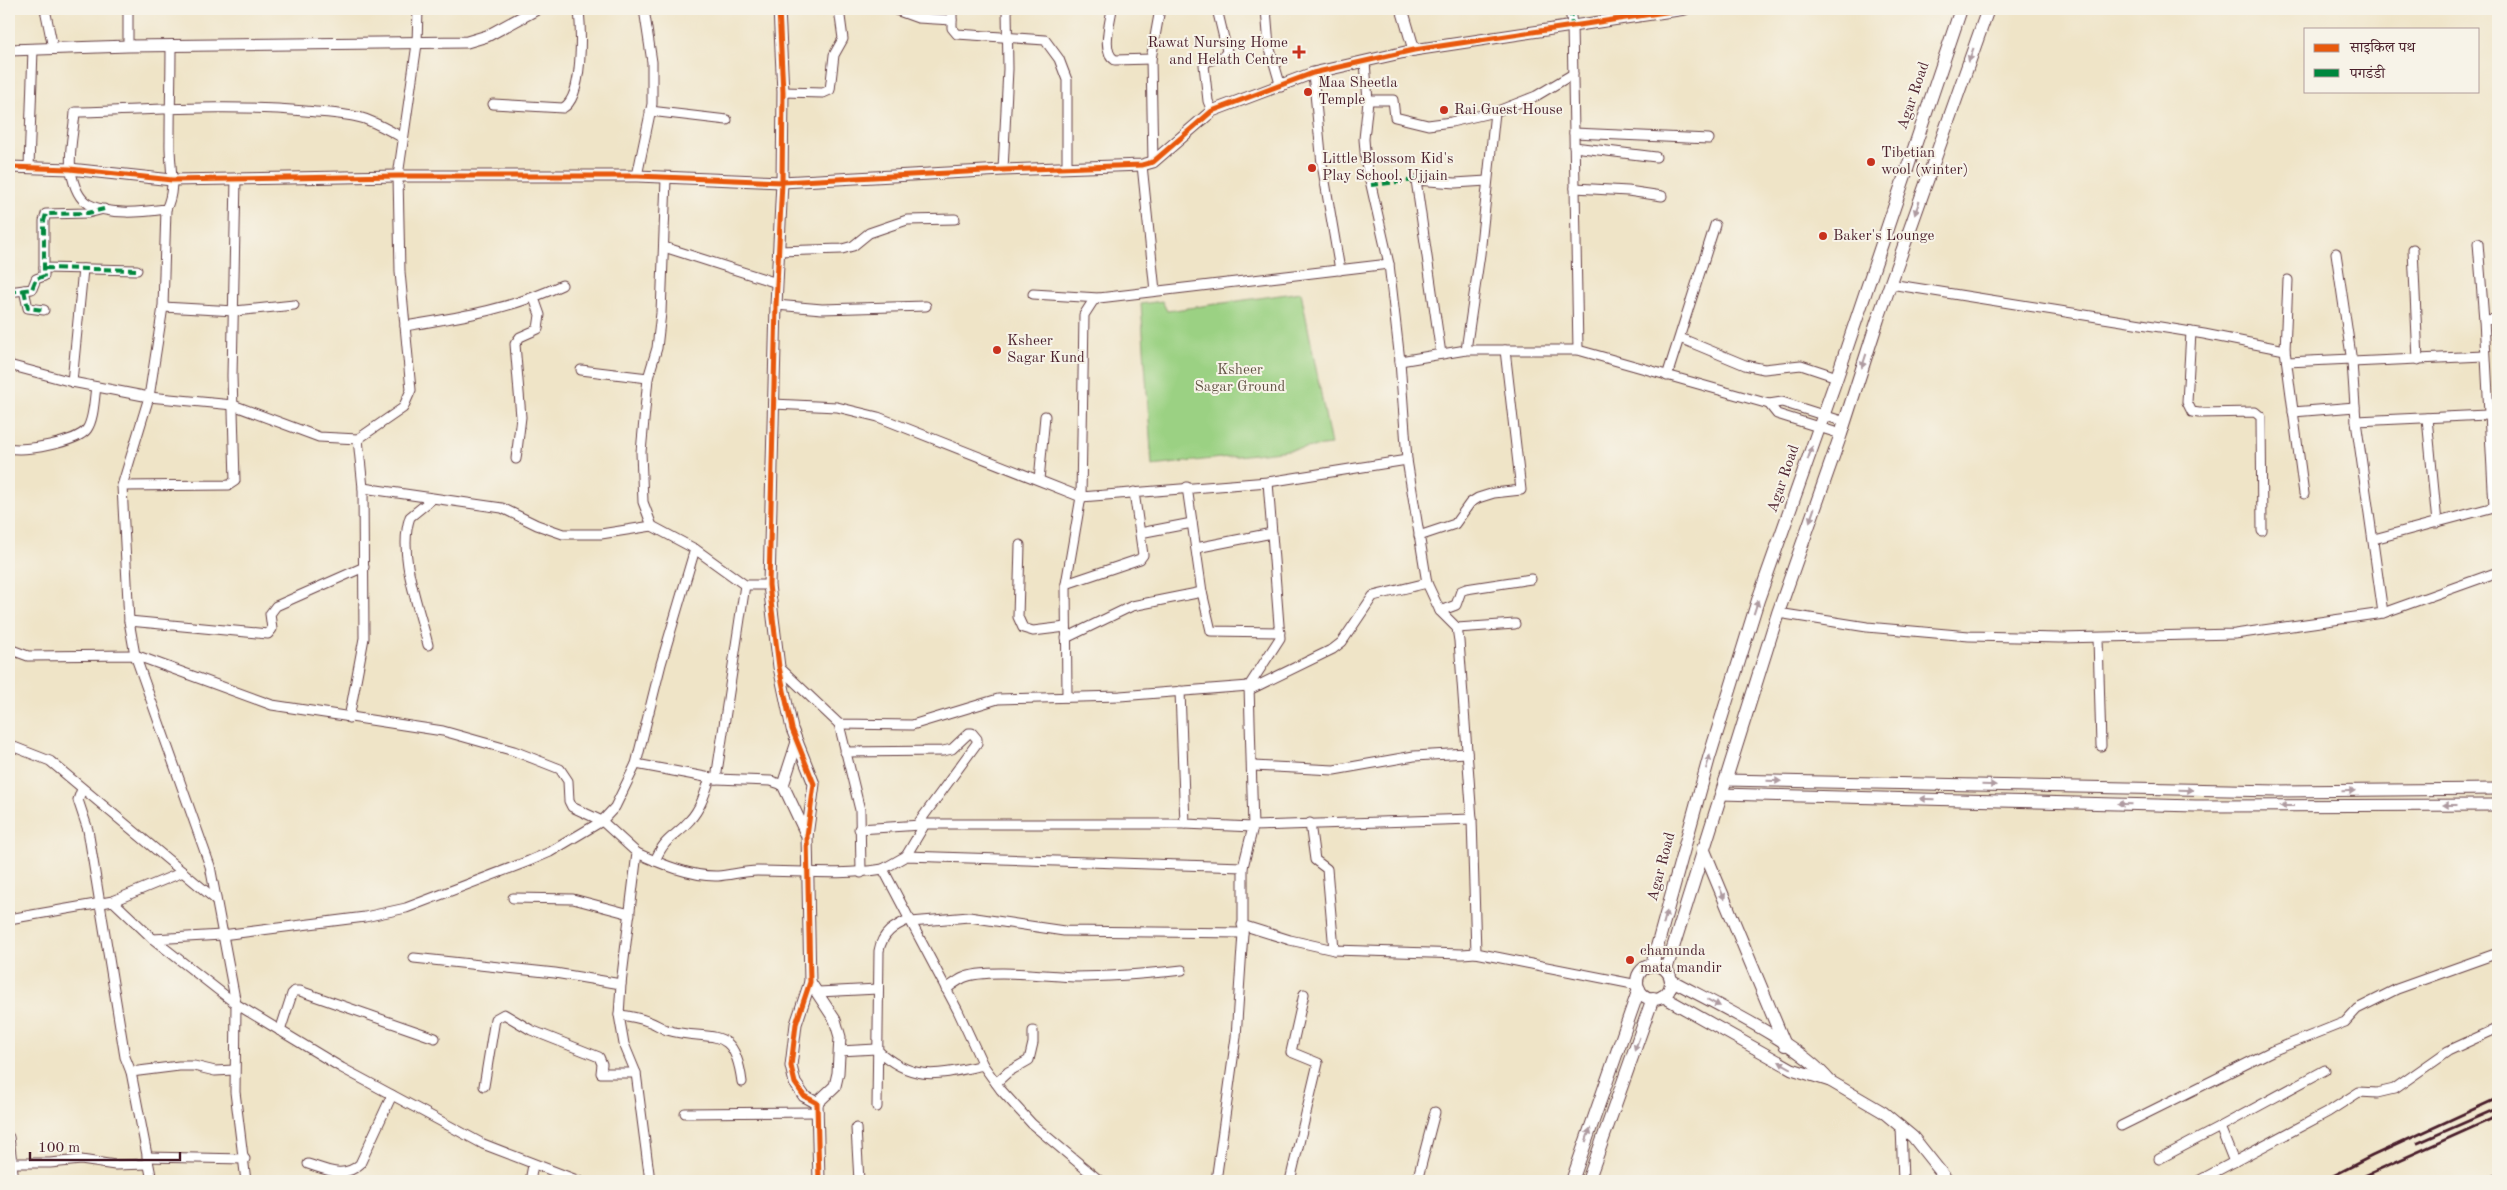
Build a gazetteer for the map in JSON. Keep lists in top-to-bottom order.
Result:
{
  "streets": {
    "main road": ["Agar Road"]
  },
  "parks": ["Ksheer Sagar Ground"],
  "places": {
    "health": ["Rawat Nursing Home and Helath Centre"],
    "other": [
      "Maa Sheetla Temple",
      "Rai Guest House",
      "Tibetian wool (winter)",
      "Little Blossom Kid's Play School, Ujjain",
      "Baker's Lounge",
      "Ksheer Sagar Kund",
      "chamunda mata mandir"
    ]
  },
  "legend": ["साइकिल पथ", "पगडंडी"],
  "scale_bar": "100 m"
}
